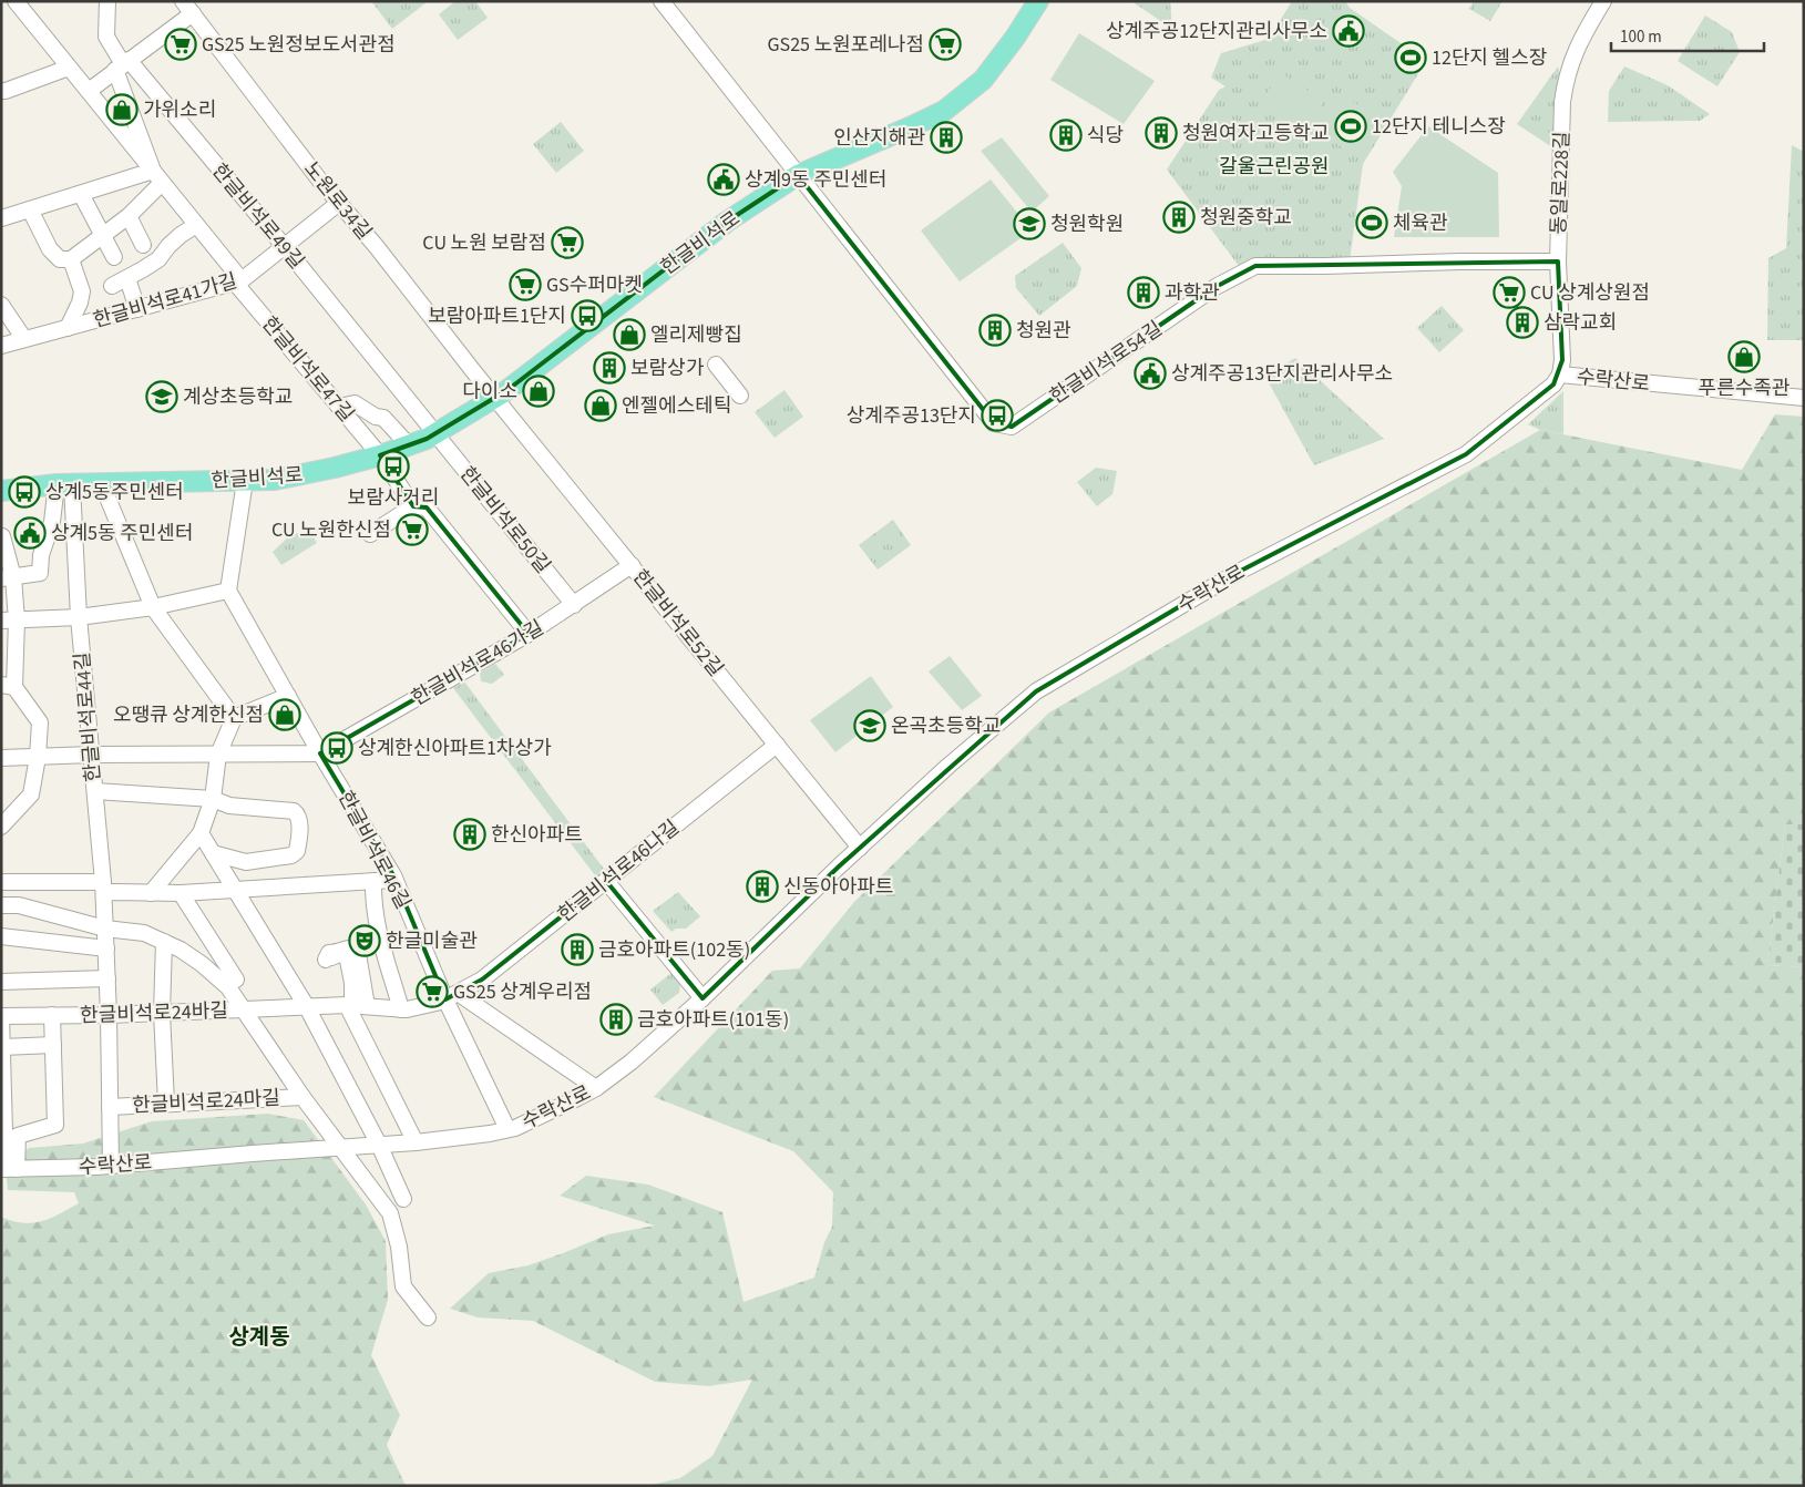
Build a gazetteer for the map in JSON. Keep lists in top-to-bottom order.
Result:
{
  "streets": {
    "main road": ["한글비석로"],
    "street": [
      "동일로228길",
      "노원로34길",
      "한글비석로49길",
      "한글비석로41가길",
      "한글비석로54길",
      "한글비석로47길",
      "수락산로",
      "한글비석로50길",
      "한글비석로52길",
      "한글비석로46가길",
      "한글비석로44길",
      "한글비석로46길",
      "한글비석로46나길",
      "한글비석로24바길",
      "한글비석로24마길"
    ]
  },
  "crossings": [
    ["동일로228길", "한글비석로54길"],
    ["동일로228길", "수락산로"],
    ["노원로34길", "한글비석로"],
    ["노원로34길", "한글비석로41가길"],
    ["노원로34길", "한글비석로52길"],
    ["한글비석로49길", "한글비석로"],
    ["한글비석로49길", "한글비석로41가길"],
    ["한글비석로49길", "한글비석로47길"],
    ["한글비석로49길", "한글비석로50길"],
    ["한글비석로", "한글비석로54길"],
    ["한글비석로", "한글비석로47길"],
    ["한글비석로", "한글비석로50길"],
    ["한글비석로", "한글비석로52길"],
    ["한글비석로", "한글비석로44길"],
    ["한글비석로41가길", "한글비석로47길"],
    ["수락산로", "한글비석로52길"],
    ["수락산로", "한글비석로44길"],
    ["수락산로", "한글비석로46길"],
    ["수락산로", "한글비석로24마길"],
    ["한글비석로50길", "한글비석로46가길"],
    ["한글비석로52길", "한글비석로46가길"],
    ["한글비석로52길", "한글비석로46나길"],
    ["한글비석로46가길", "한글비석로46길"],
    ["한글비석로44길", "한글비석로24바길"],
    ["한글비석로44길", "한글비석로24마길"],
    ["한글비석로46길", "한글비석로46나길"],
    ["한글비석로46길", "한글비석로24바길"],
    ["한글비석로46나길", "한글비석로24바길"],
    ["한글비석로24바길", "한글비석로24마길"]
  ],
  "districts": ["상계동"],
  "parks": ["갈울근린공원"],
  "places": {
    "public building": [
      "상계주공12단지관리사무소",
      "상계9동 주민센터",
      "상계주공13단지관리사무소",
      "상계5동 주민센터"
    ],
    "supermarket": [
      "GS25 노원정보도서관점",
      "GS25 노원포레나점",
      "CU 노원 보람점",
      "GS수퍼마켓",
      "CU 상계상원점",
      "CU 노원한신점",
      "GS25 상계우리점"
    ],
    "sports": ["12단지 헬스장", "12단지 테니스장", "체육관"],
    "shop": [
      "가위소리",
      "엘리제빵집",
      "푸른수족관",
      "다이소",
      "엔젤에스테틱",
      "오땡큐 상계한신점"
    ],
    "building": [
      "청원여자고등학교",
      "식당",
      "인산지해관",
      "청원중학교",
      "과학관",
      "삼락교회",
      "청원관",
      "보람상가",
      "한신아파트",
      "신동아아파트",
      "금호아파트(102동)",
      "금호아파트(101동)"
    ],
    "school or university": ["청원학원", "계상초등학교", "온곡초등학교"],
    "bus stop": [
      "보람아파트1단지",
      "상계주공13단지",
      "보람사거리",
      "상계5동주민센터",
      "상계한신아파트1차상가"
    ],
    "theatre": ["한글미술관"]
  },
  "scale_bar": "100 m"
}
